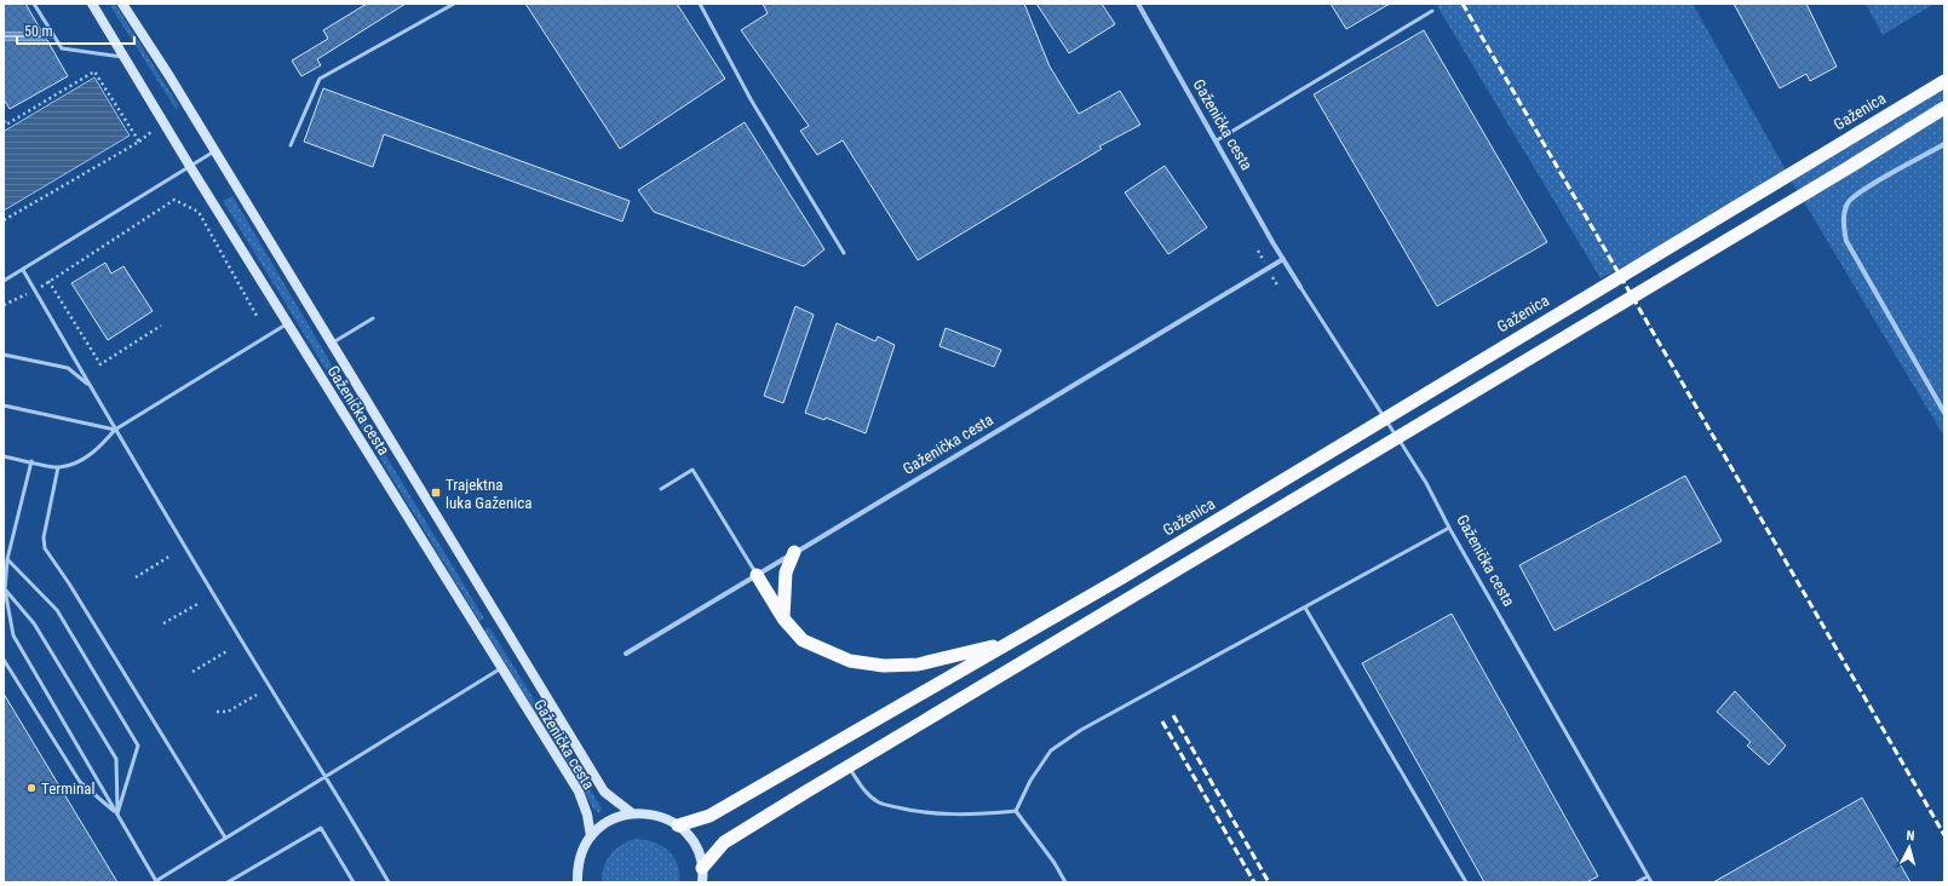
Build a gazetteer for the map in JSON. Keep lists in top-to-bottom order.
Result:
{
  "streets": {
    "highway": ["Gaženica"],
    "main road": ["Gaženička cesta"]
  },
  "places": {
    "transit": ["Trajektna luka Gaženica"],
    "other": ["Terminal"]
  },
  "scale_bar": "50 m",
  "north": "top"
}
